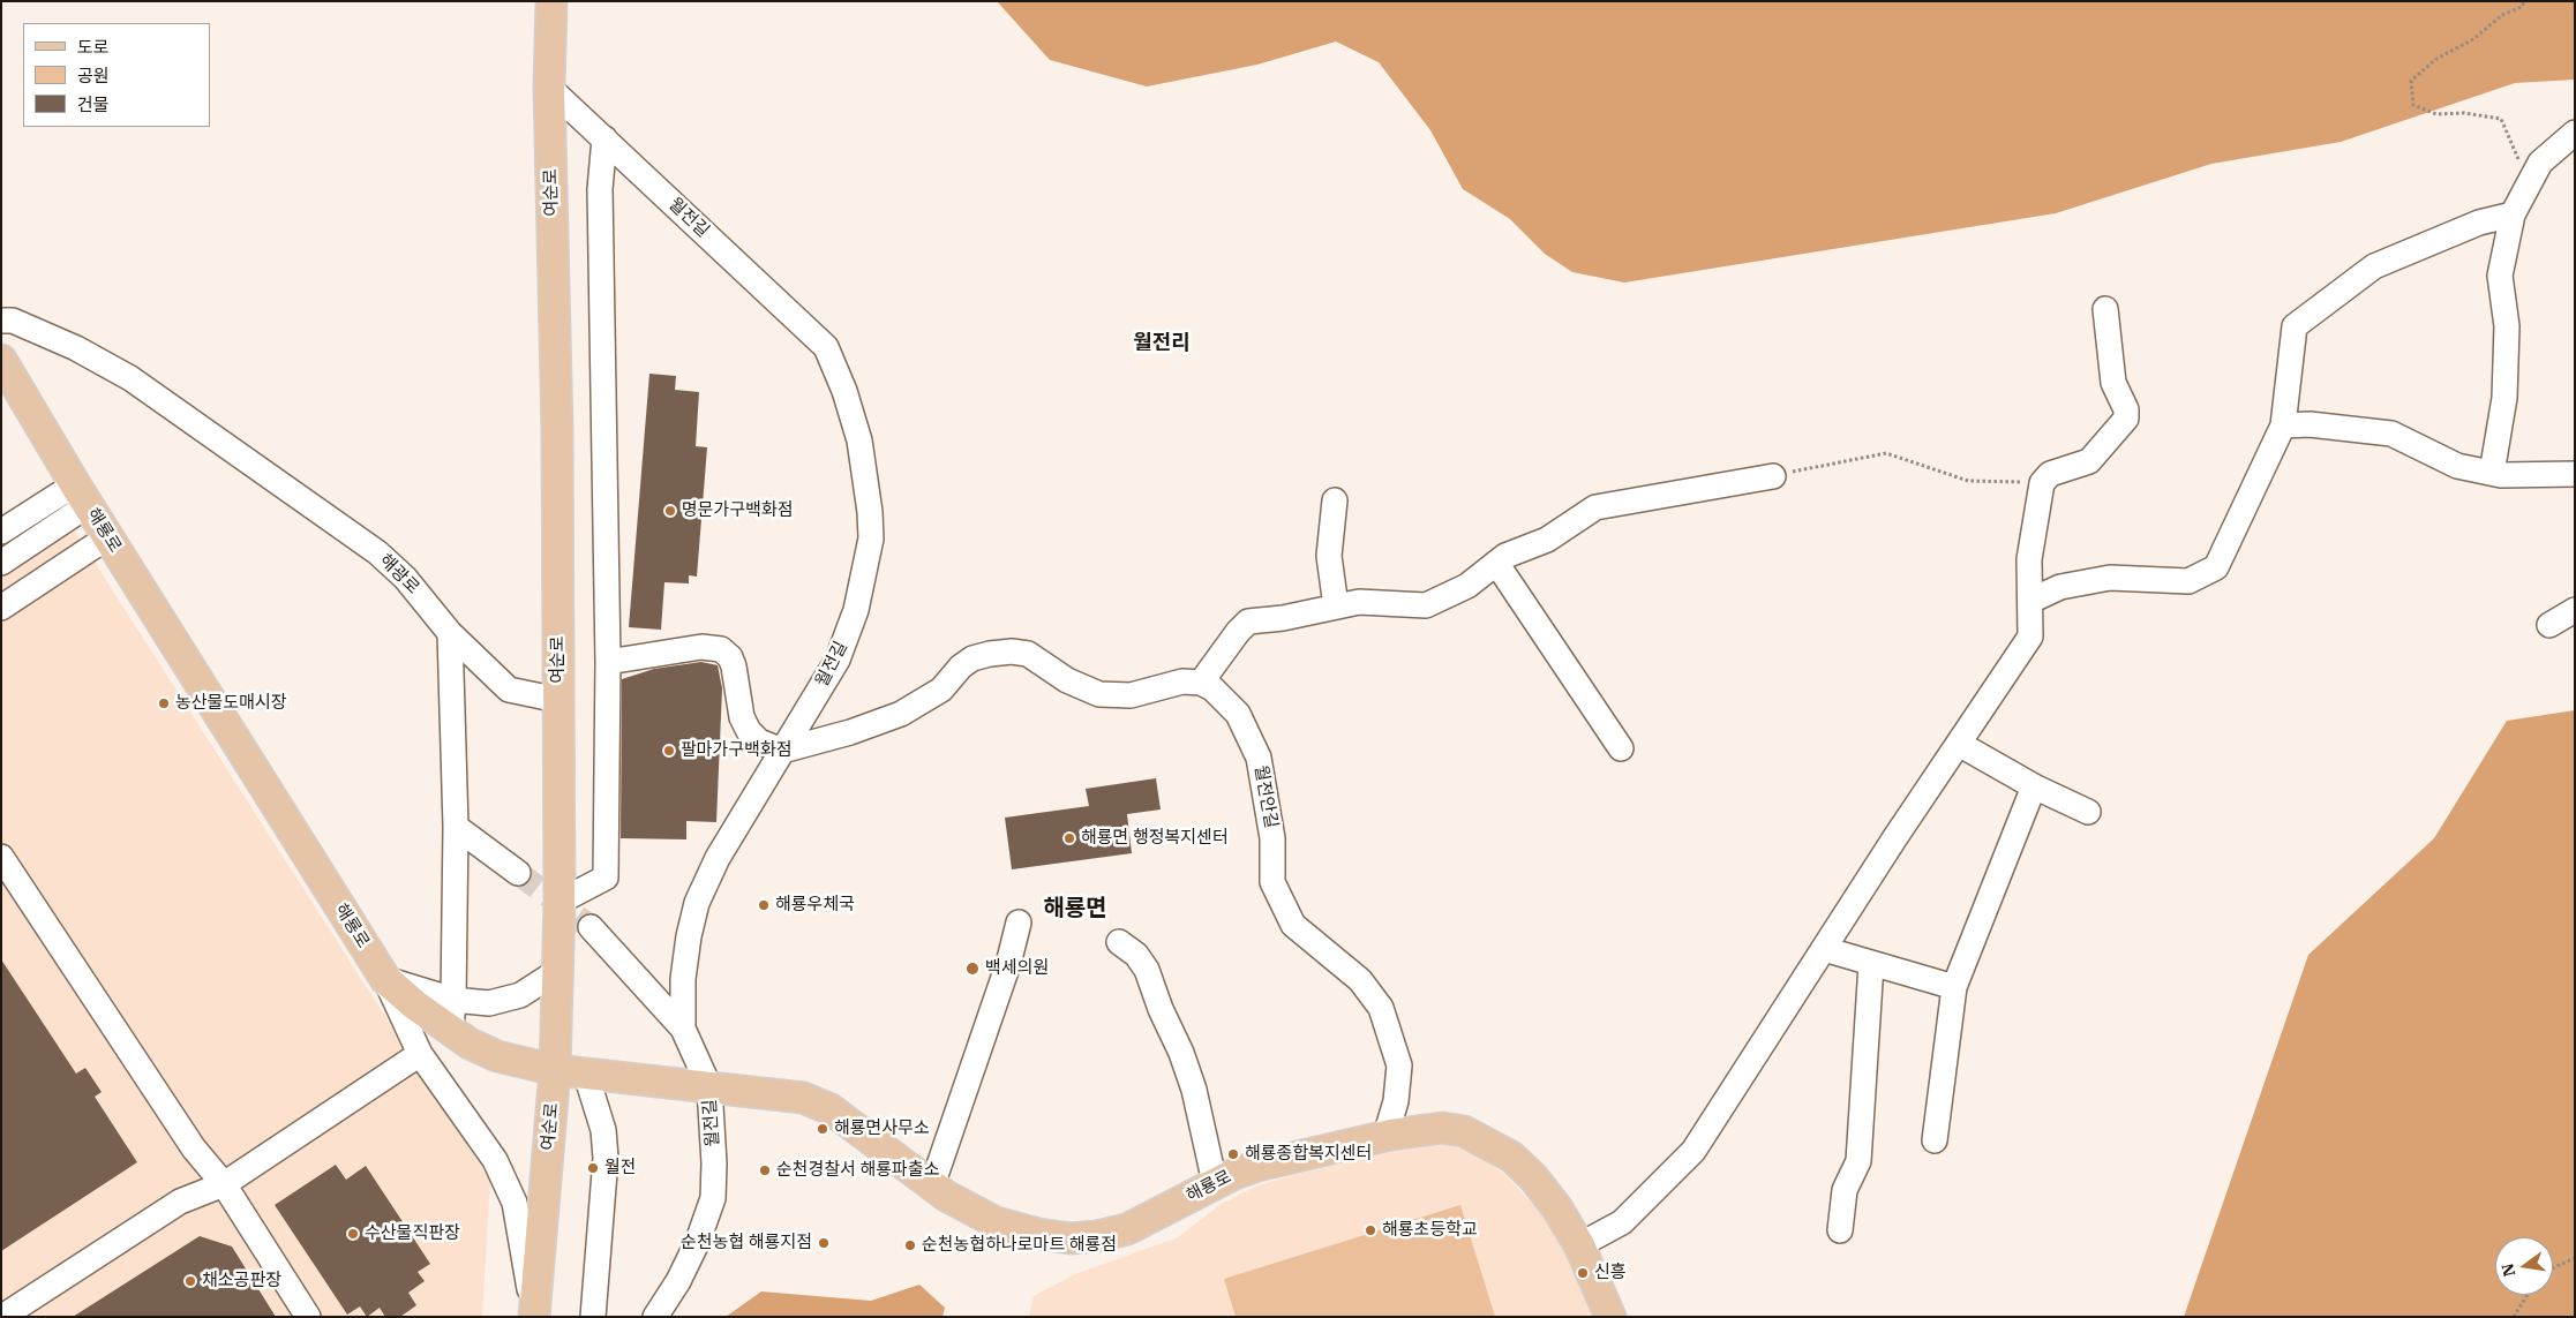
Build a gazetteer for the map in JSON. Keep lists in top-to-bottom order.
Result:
{
  "streets": {
    "main road": ["여순로", "해룡로"],
    "street": ["월전길", "해광로", "월전안길"]
  },
  "crossings": [
    ["여순로", "월전길"],
    ["여순로", "해룡로"],
    ["여순로", "해광로"],
    ["월전길", "해룡로"],
    ["해룡로", "월전안길"]
  ],
  "districts": ["월전리", "해룡면"],
  "places": [
    "명문가구백화점",
    "농산물도매시장",
    "팔마가구백화점",
    "해룡면 행정복지센터",
    "해룡우체국",
    "백세의원",
    "해룡면사무소",
    "해룡종합복지센터",
    "월전",
    "순천경찰서 해룡파출소",
    "해룡초등학교",
    "수산물직판장",
    "순천농협 해룡지점",
    "순천농협하나로마트 해룡점",
    "신흥",
    "채소공판장"
  ],
  "legend": ["도로", "공원", "건물"],
  "north": "left"
}
